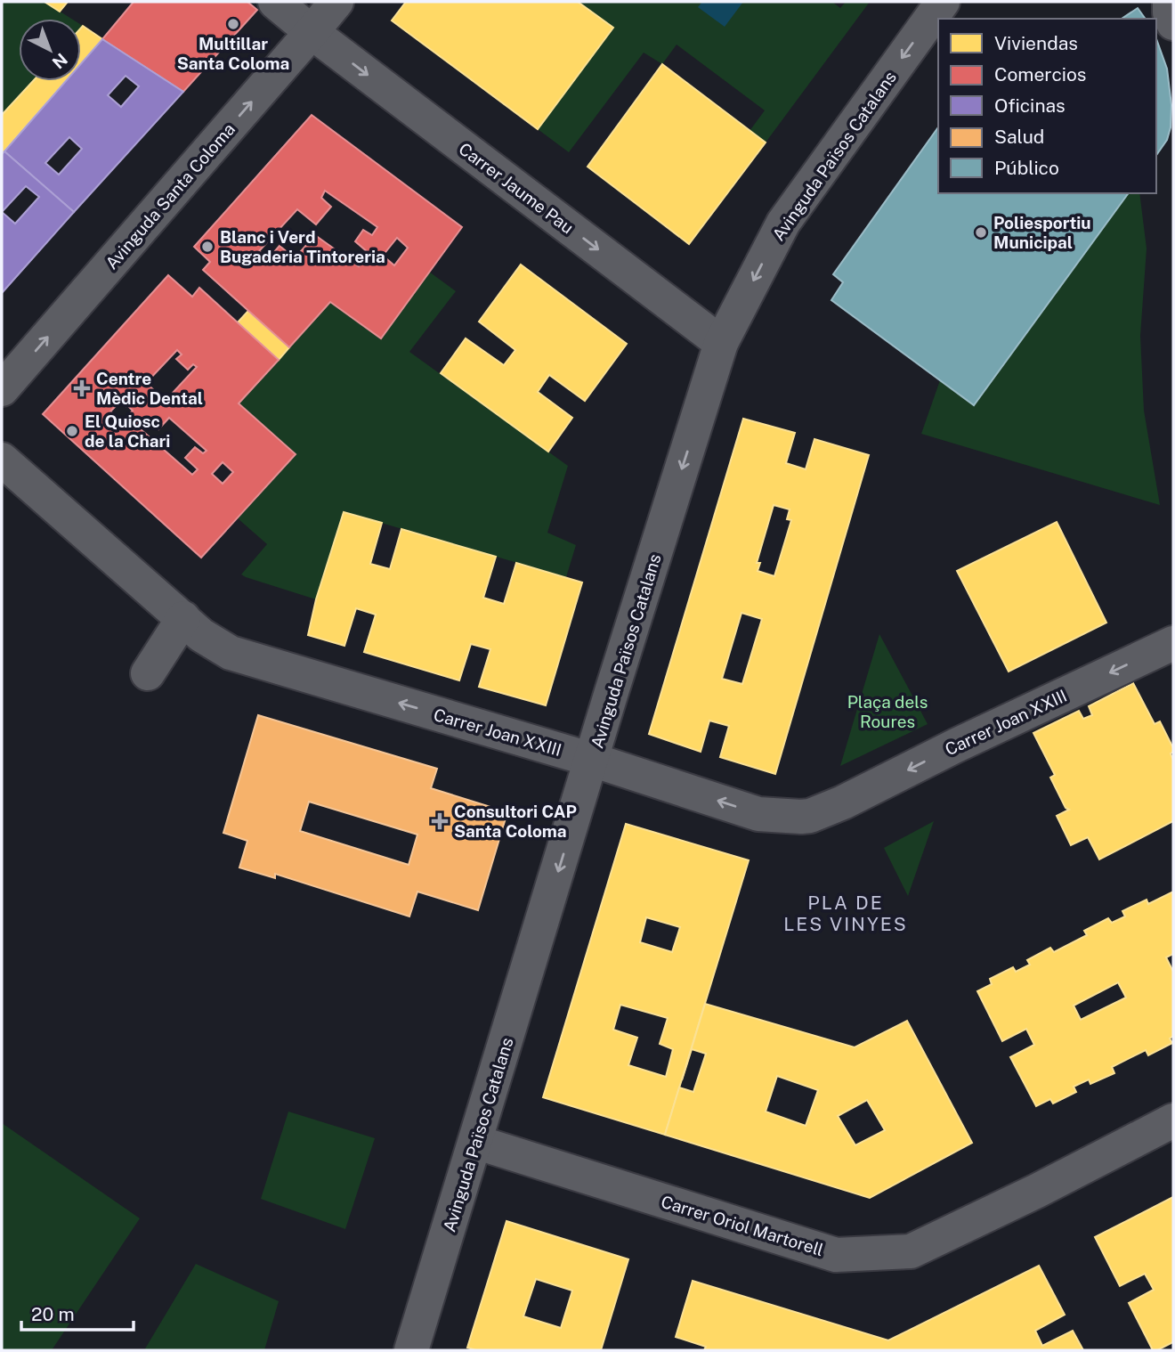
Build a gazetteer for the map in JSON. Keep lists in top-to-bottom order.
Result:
{
  "streets": {
    "street": [
      "Avinguda Països Catalans",
      "Carrer Jaume Pau",
      "Avinguda Santa Coloma",
      "Carrer Joan XXIII",
      "Carrer Oriol Martorell"
    ]
  },
  "crossings": [
    ["Avinguda Països Catalans", "Carrer Jaume Pau"],
    ["Avinguda Països Catalans", "Carrer Joan XXIII"],
    ["Avinguda Països Catalans", "Carrer Oriol Martorell"],
    ["Carrer Jaume Pau", "Avinguda Santa Coloma"]
  ],
  "one_way": [
    "Avinguda Països Catalans",
    "Carrer Jaume Pau",
    "Avinguda Santa Coloma",
    "Carrer Joan XXIII"
  ],
  "districts": ["PLA DE LES VINYES"],
  "parks": ["Plaça dels Roures"],
  "places": {
    "other": [
      "Multillar Santa Coloma",
      "Poliesportiu Municipal",
      "Blanc i Verd Bugaderia Tintoreria",
      "El Quiosc de la Chari"
    ],
    "health": ["Centre Mèdic Dental", "Consultori CAP Santa Coloma"]
  },
  "legend": [
    "Viviendas",
    "Comercios",
    "Oficinas",
    "Salud",
    "Público"
  ],
  "scale_bar": "20 m",
  "north": "bottom right"
}
